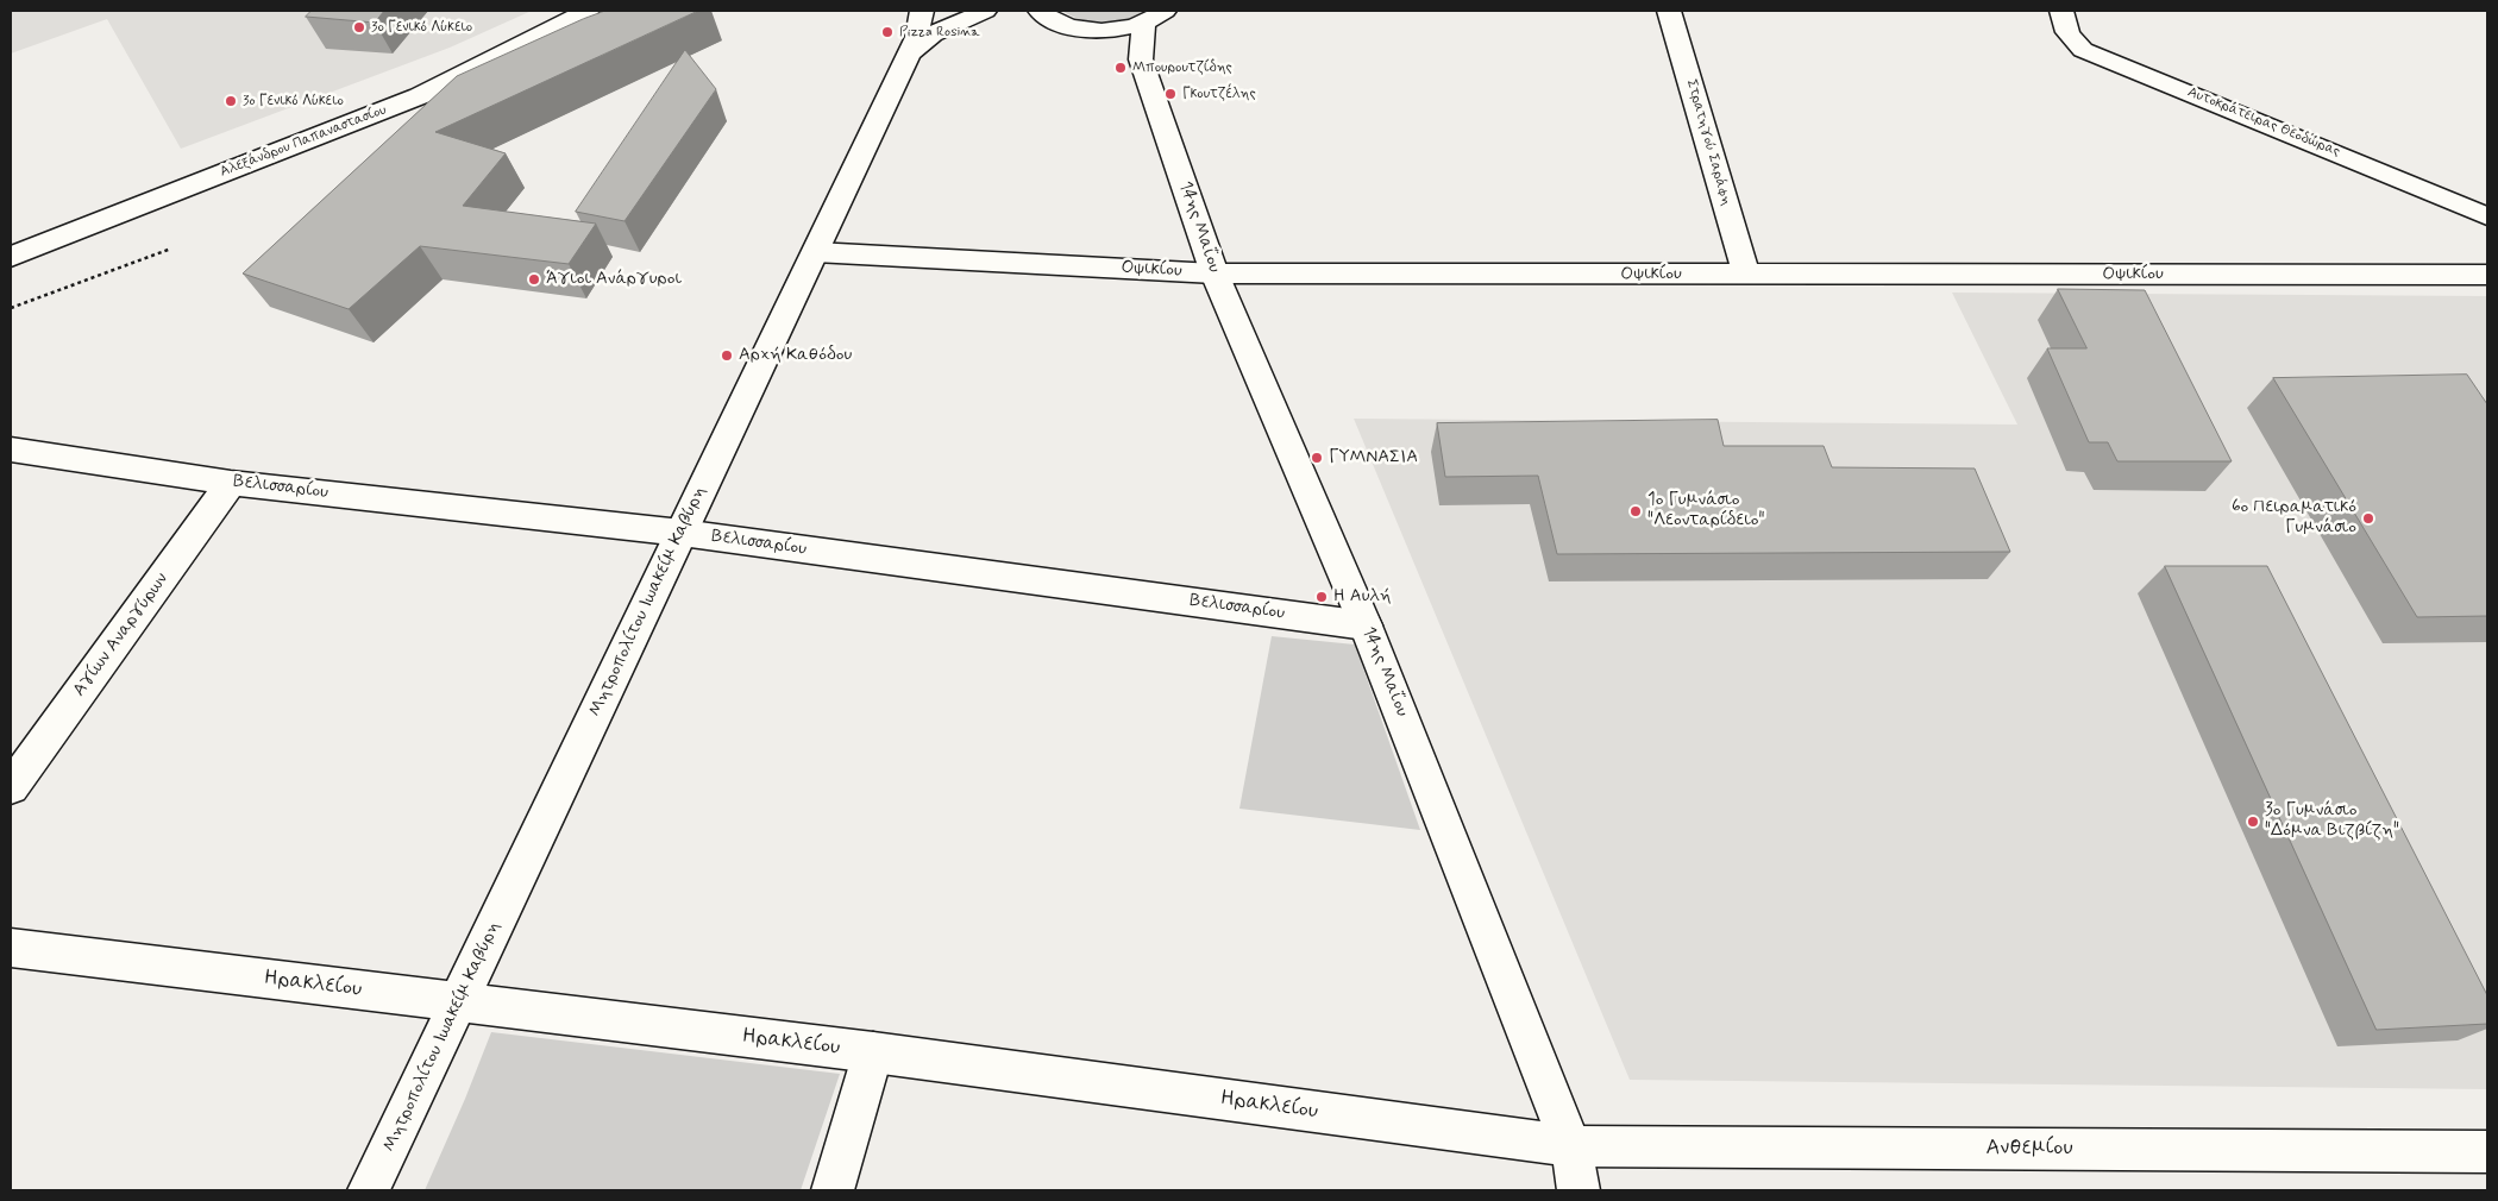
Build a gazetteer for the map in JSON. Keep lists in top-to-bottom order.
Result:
{
  "streets": {
    "street": [
      "Αυτοκράτειρας Θεοδώρας",
      "Αλεξάνδρου Παπαναστασίου",
      "Στρατηγού Σαράφη",
      "14ης Μαΐου",
      "Οψικίου",
      "Βελισσαρίου",
      "Μητροπολίτου Ιωακείμ Καβύρη",
      "Αγίων Αναργύρων",
      "Ηρακλείου",
      "Ανθεμίου"
    ]
  },
  "crossings": [
    ["Στρατηγού Σαράφη", "Οψικίου"],
    ["14ης Μαΐου", "Οψικίου"],
    ["14ης Μαΐου", "Βελισσαρίου"],
    ["14ης Μαΐου", "Ηρακλείου"],
    ["14ης Μαΐου", "Ανθεμίου"],
    ["Οψικίου", "Μητροπολίτου Ιωακείμ Καβύρη"],
    ["Βελισσαρίου", "Μητροπολίτου Ιωακείμ Καβύρη"],
    ["Βελισσαρίου", "Αγίων Αναργύρων"],
    ["Μητροπολίτου Ιωακείμ Καβύρη", "Ηρακλείου"],
    ["Ηρακλείου", "Ανθεμίου"]
  ],
  "places": [
    "3ο Γενικό Λύκειο",
    "Pizza Rosina",
    "Μπουρουτζίδης",
    "Γκουτζέλης",
    "3o Γενικό Λύκειο",
    "Άγιοι Ανάργυροι",
    "Αρχή Καθόδου",
    "ΓΥΜΝΑΣΙΑ",
    "1ο Γυμνάσιο \"Λεονταρίδειο\"",
    "6ο Πειραματικό Γυμνάσιο",
    "Η Αυλή",
    "3ο Γυμνάσιο \"Δόμνα Βιζβίζη\""
  ]
}
